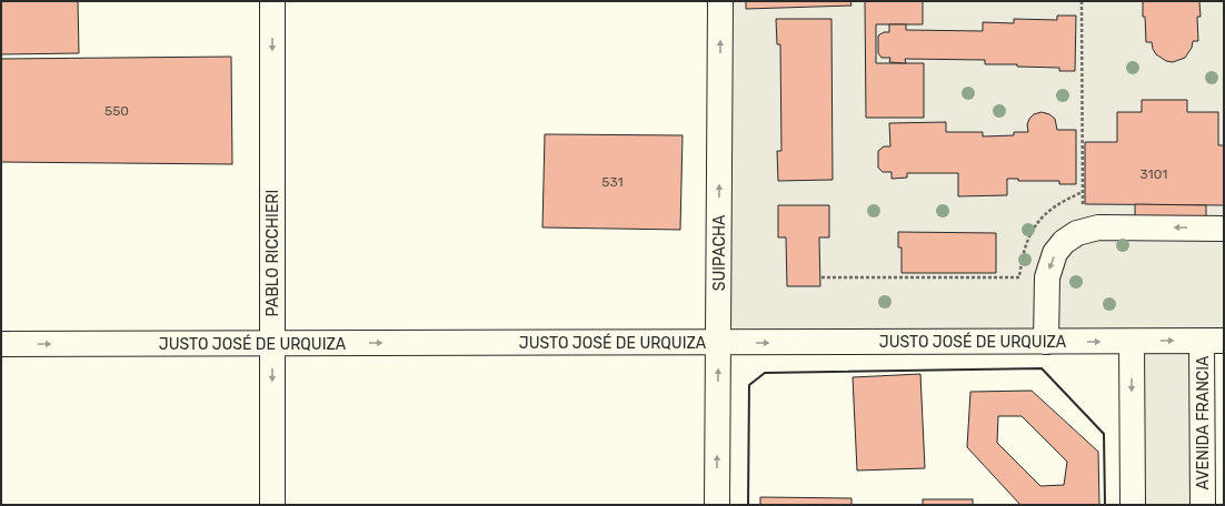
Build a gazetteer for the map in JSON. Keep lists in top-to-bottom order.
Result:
{
  "streets": {
    "street": [
      "PABLO RICCHIERI",
      "SUIPACHA",
      "JUSTO JOSÉ DE URQUIZA",
      "AVENIDA FRANCIA"
    ]
  },
  "crossings": [
    ["PABLO RICCHIERI", "JUSTO JOSÉ DE URQUIZA"],
    ["SUIPACHA", "JUSTO JOSÉ DE URQUIZA"],
    ["JUSTO JOSÉ DE URQUIZA", "AVENIDA FRANCIA"]
  ],
  "one_way": ["PABLO RICCHIERI", "SUIPACHA", "JUSTO JOSÉ DE URQUIZA"],
  "house_numbers": ["550", "3101", "531"]
}
